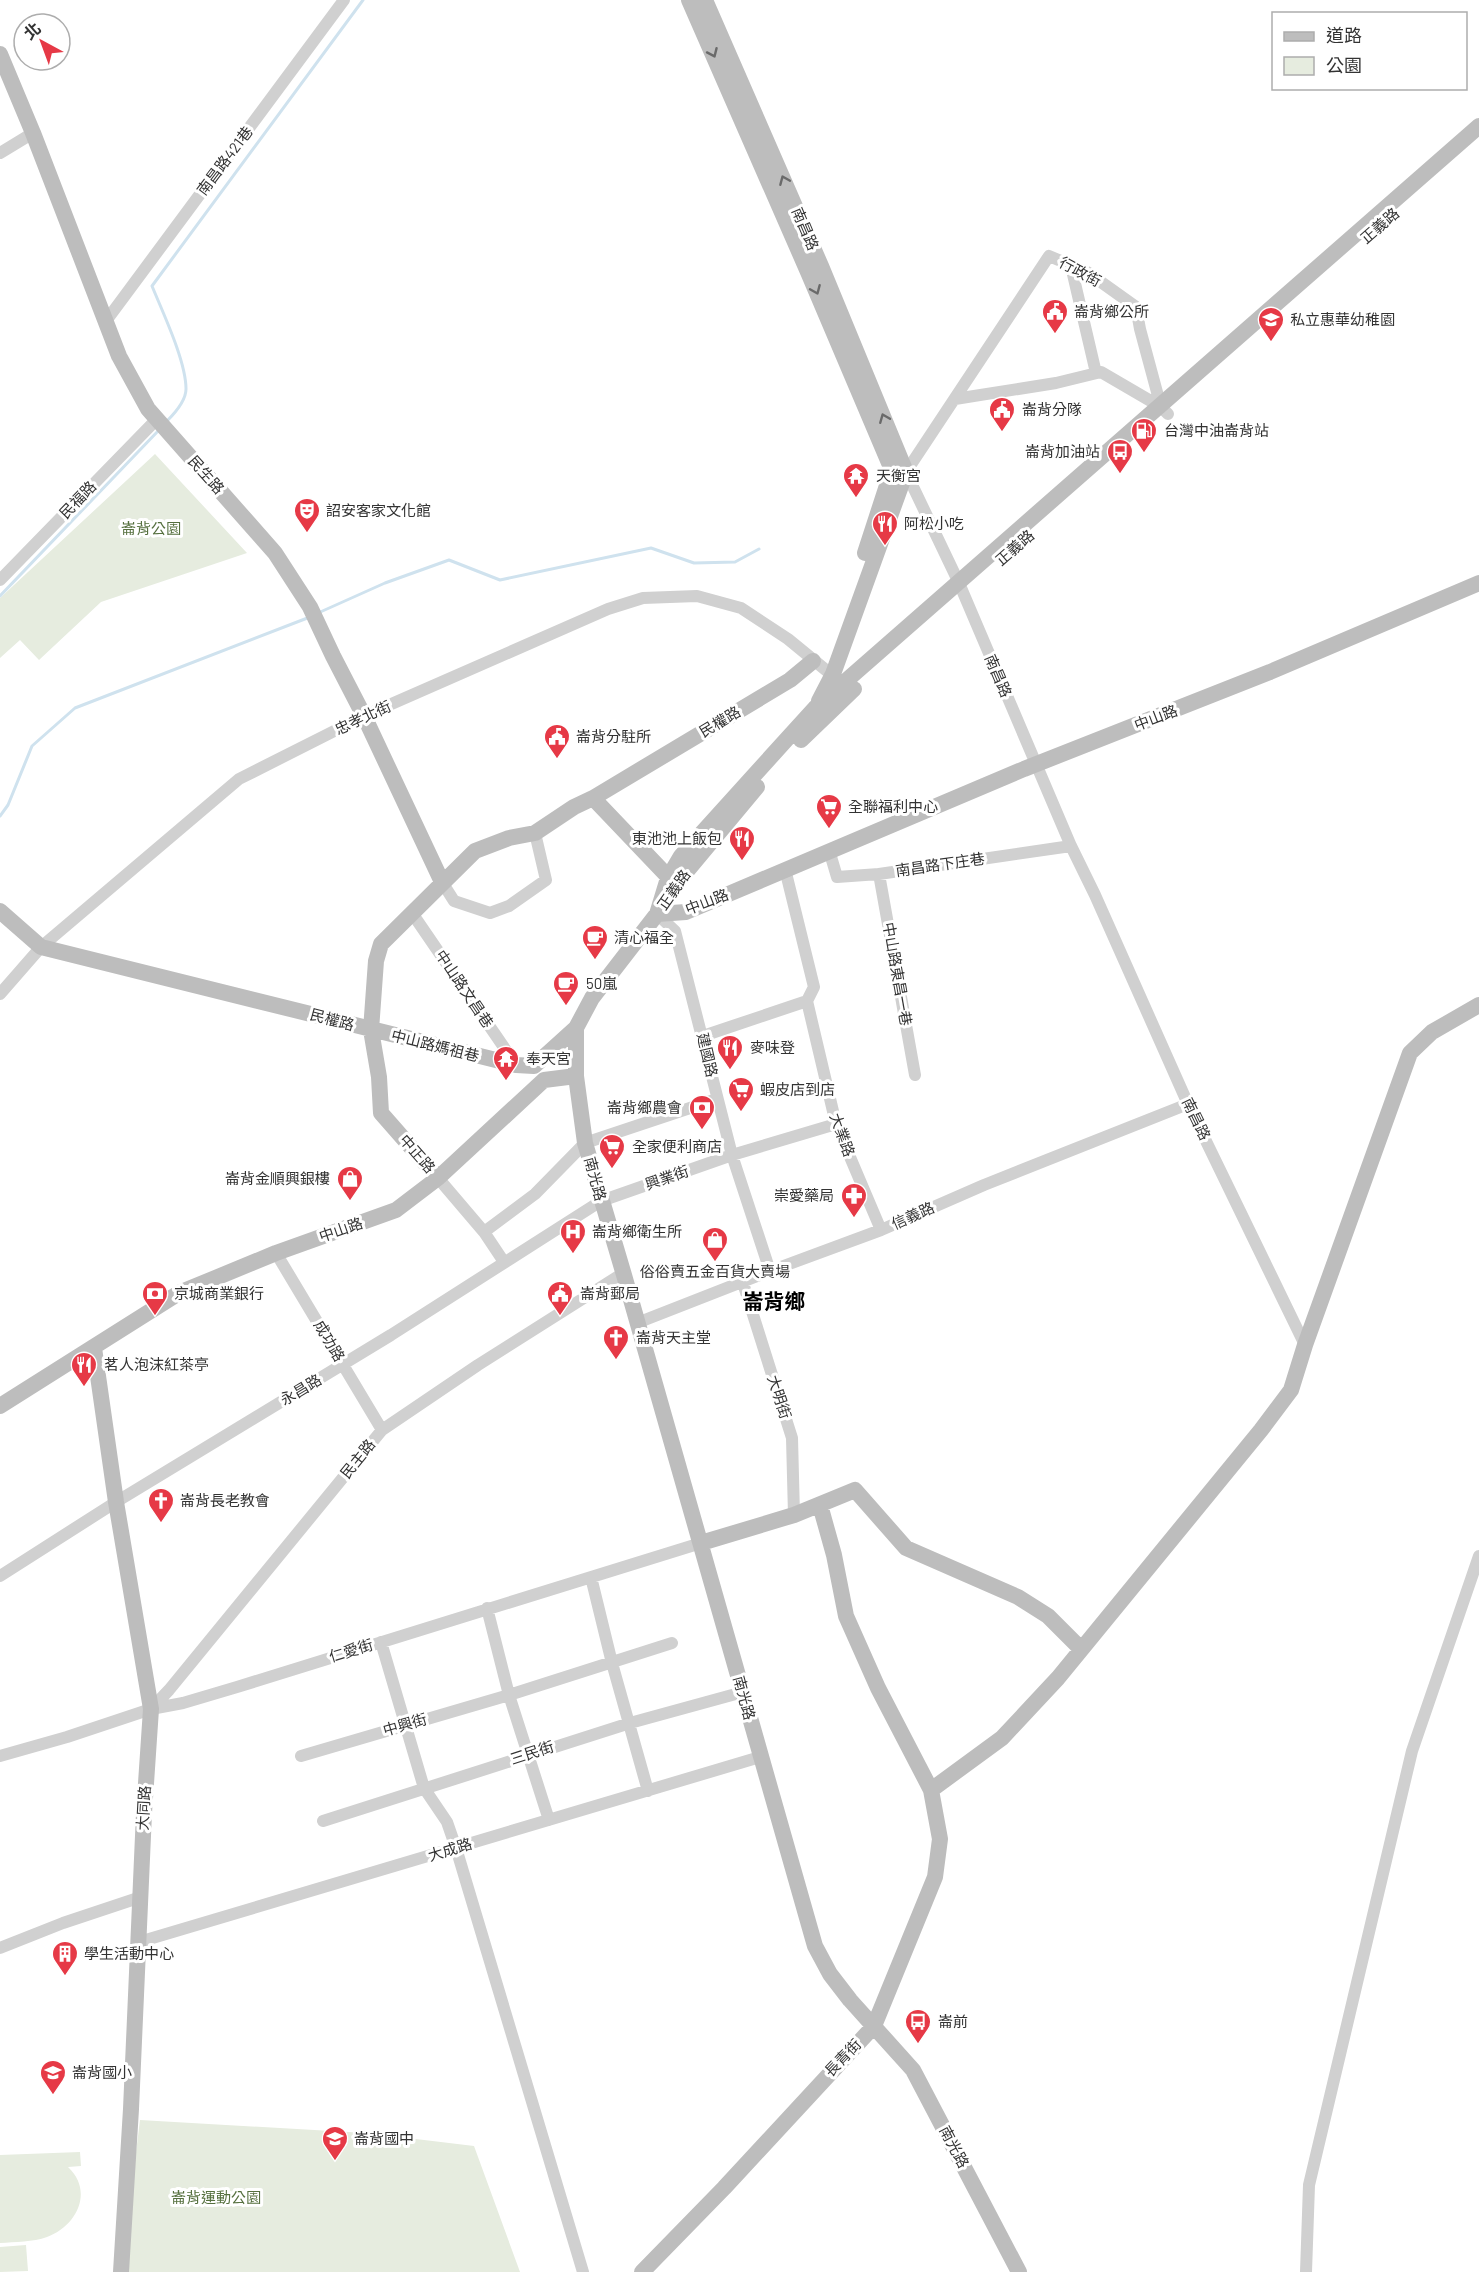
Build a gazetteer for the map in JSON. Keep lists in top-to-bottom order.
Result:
{
  "streets": {
    "street": [
      "南昌路421巷",
      "正義路",
      "南昌路",
      "行政街",
      "民生路",
      "民福路",
      "忠孝北街",
      "中山路",
      "民權路",
      "南昌路下庄巷",
      "中山路東昌一巷",
      "中山路文昌巷",
      "中山路媽祖巷",
      "建國路",
      "大業路",
      "中正路",
      "興業街",
      "南光路",
      "信義路",
      "成功路",
      "永昌路",
      "大明街",
      "民主路",
      "仁愛街",
      "中興街",
      "三民街",
      "大同路",
      "大成路",
      "長青街"
    ]
  },
  "crossings": [
    ["南昌路421巷", "民生路"],
    ["正義路", "南昌路"],
    ["正義路", "行政街"],
    ["正義路", "忠孝北街"],
    ["正義路", "中山路"],
    ["正義路", "建國路"],
    ["南昌路", "行政街"],
    ["南昌路", "中山路"],
    ["南昌路", "南昌路下庄巷"],
    ["南昌路", "信義路"],
    ["民生路", "民福路"],
    ["民生路", "忠孝北街"],
    ["民生路", "民權路"],
    ["忠孝北街", "民權路"],
    ["中山路", "南昌路下庄巷"],
    ["中山路", "建國路"],
    ["中山路", "大業路"],
    ["中山路", "中正路"],
    ["中山路", "成功路"],
    ["中山路", "大同路"],
    ["民權路", "中山路文昌巷"],
    ["民權路", "中山路媽祖巷"],
    ["民權路", "中正路"],
    ["南昌路下庄巷", "中山路東昌一巷"],
    ["中山路文昌巷", "中山路媽祖巷"],
    ["中山路媽祖巷", "中正路"],
    ["建國路", "興業街"],
    ["建國路", "信義路"],
    ["大業路", "興業街"],
    ["大業路", "信義路"],
    ["中正路", "永昌路"],
    ["興業街", "南光路"],
    ["興業街", "永昌路"],
    ["南光路", "信義路"],
    ["南光路", "永昌路"],
    ["南光路", "民主路"],
    ["南光路", "仁愛街"],
    ["南光路", "三民街"],
    ["南光路", "大成路"],
    ["南光路", "長青街"],
    ["信義路", "大明街"],
    ["成功路", "永昌路"],
    ["成功路", "民主路"],
    ["永昌路", "大同路"],
    ["民主路", "仁愛街"],
    ["民主路", "大同路"],
    ["仁愛街", "大同路"],
    ["大同路", "大成路"]
  ],
  "districts": ["崙背鄉"],
  "parks": ["崙背公園", "崙背運動公園"],
  "places": {
    "public building": [
      "崙背鄉公所",
      "崙背分隊",
      "崙背分駐所",
      "崙背郵局"
    ],
    "school or university": ["私立惠華幼稚園", "崙背國小", "崙背國中"],
    "fuel station": ["台灣中油崙背站"],
    "bus stop": ["崙背加油站", "崙前"],
    "temple": ["天衡宮", "奉天宮"],
    "theatre": ["詔安客家文化館"],
    "restaurant": [
      "阿松小吃",
      "東池池上飯包",
      "麥味登",
      "茗人泡沫紅茶亭"
    ],
    "supermarket": ["全聯福利中心", "蝦皮店到店", "全家便利商店"],
    "cafe": ["清心福全", "50嵐"],
    "bank": ["崙背鄉農會", "京城商業銀行"],
    "shop": ["崙背金順興銀樓", "俗俗賣五金百貨大賣場"],
    "pharmacy": ["崇愛藥局"],
    "hospital": ["崙背鄉衛生所"],
    "church": ["崙背天主堂", "崙背長老教會"],
    "building": ["學生活動中心"]
  },
  "legend": ["道路", "公園"],
  "north": "top left"
}
